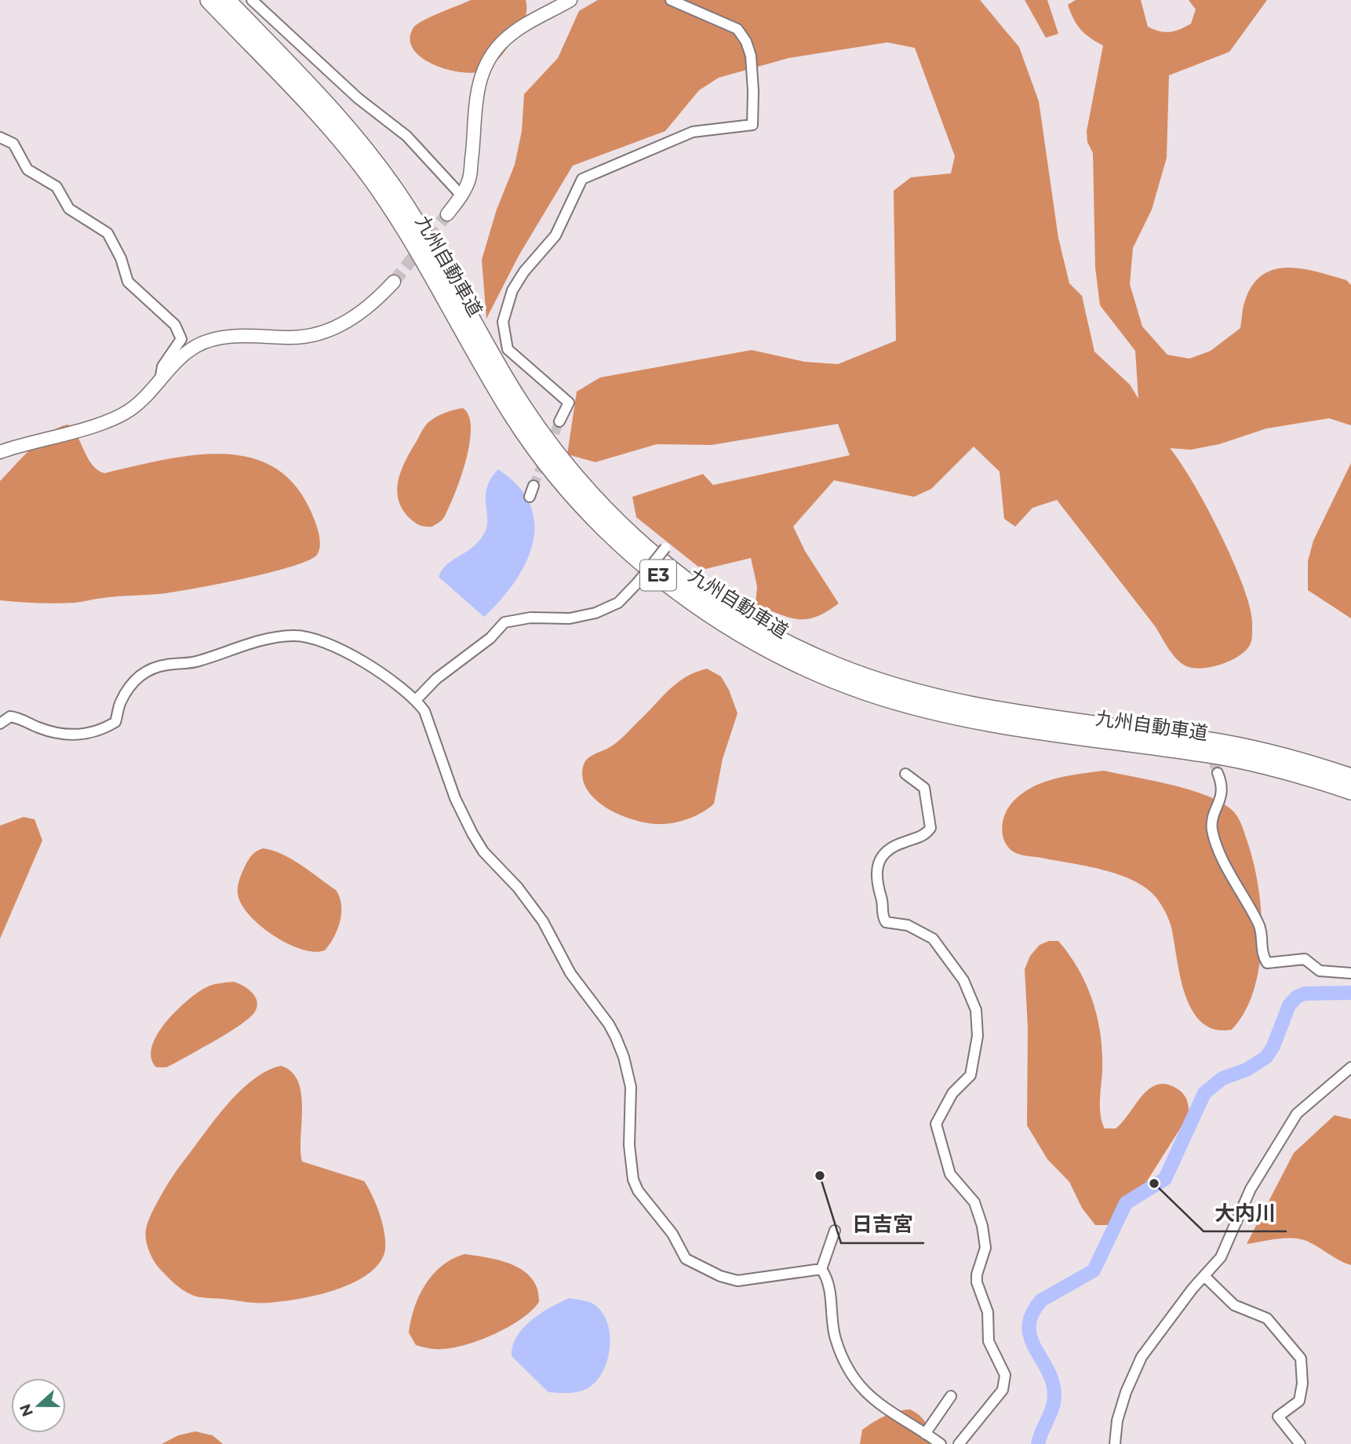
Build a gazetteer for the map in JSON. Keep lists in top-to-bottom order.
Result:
{
  "streets": {
    "highway": ["九州自動車道", "E3"]
  },
  "places": ["日吉宮", "大内川"],
  "north": "left"
}
